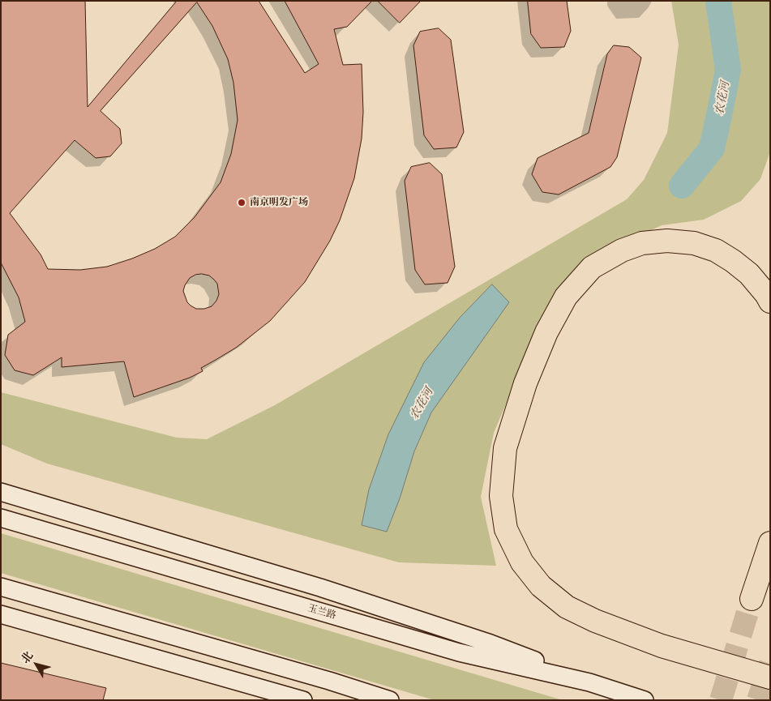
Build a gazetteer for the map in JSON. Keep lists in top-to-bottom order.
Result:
{
  "streets": {
    "main road": ["玉兰路"]
  },
  "water": ["农花河"],
  "places": ["南京明发广场"],
  "north": "top left"
}
